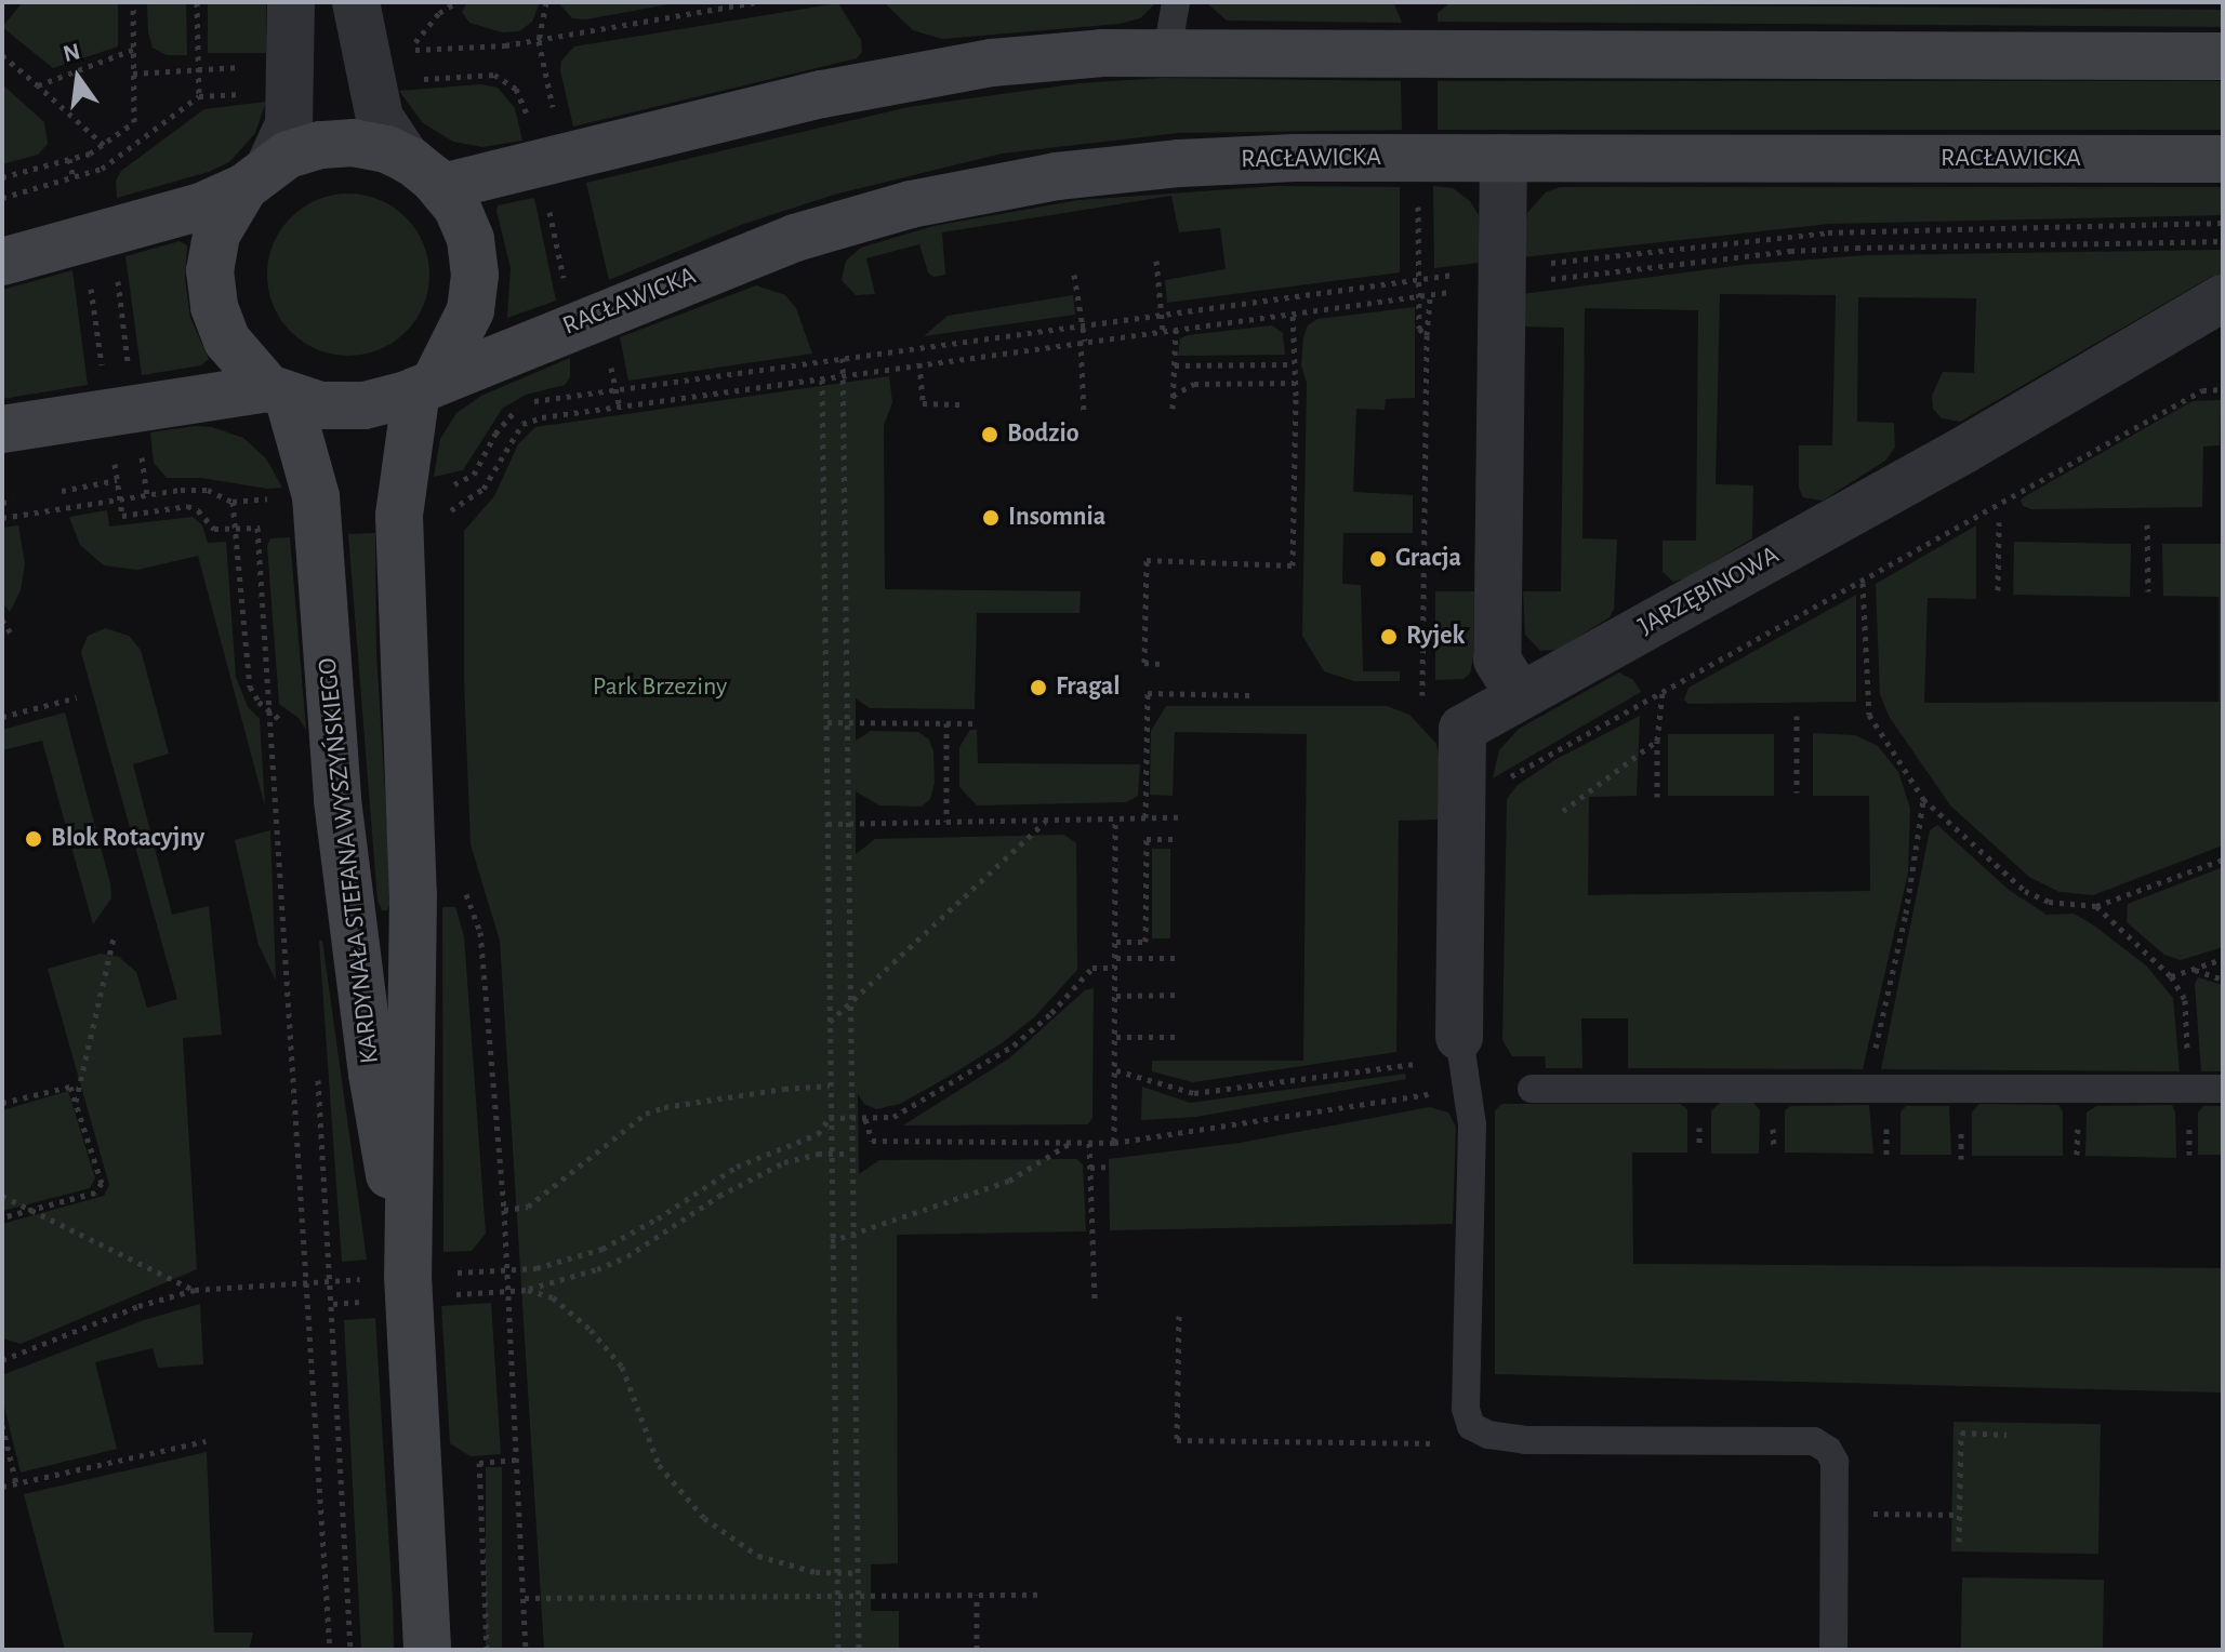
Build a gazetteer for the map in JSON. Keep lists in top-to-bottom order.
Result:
{
  "streets": {
    "street": ["RACŁAWICKA", "JARZĘBINOWA", "KARDYNAŁA STEFANA WYSZYŃSKIEGO"]
  },
  "crossings": [
    ["RACŁAWICKA", "KARDYNAŁA STEFANA WYSZYŃSKIEGO"]
  ],
  "parks": ["Park Brzeziny"],
  "places": [
    "Bodzio",
    "Insomnia",
    "Gracja",
    "Ryjek",
    "Fragal",
    "Blok Rotacyjny"
  ],
  "north": "top"
}
